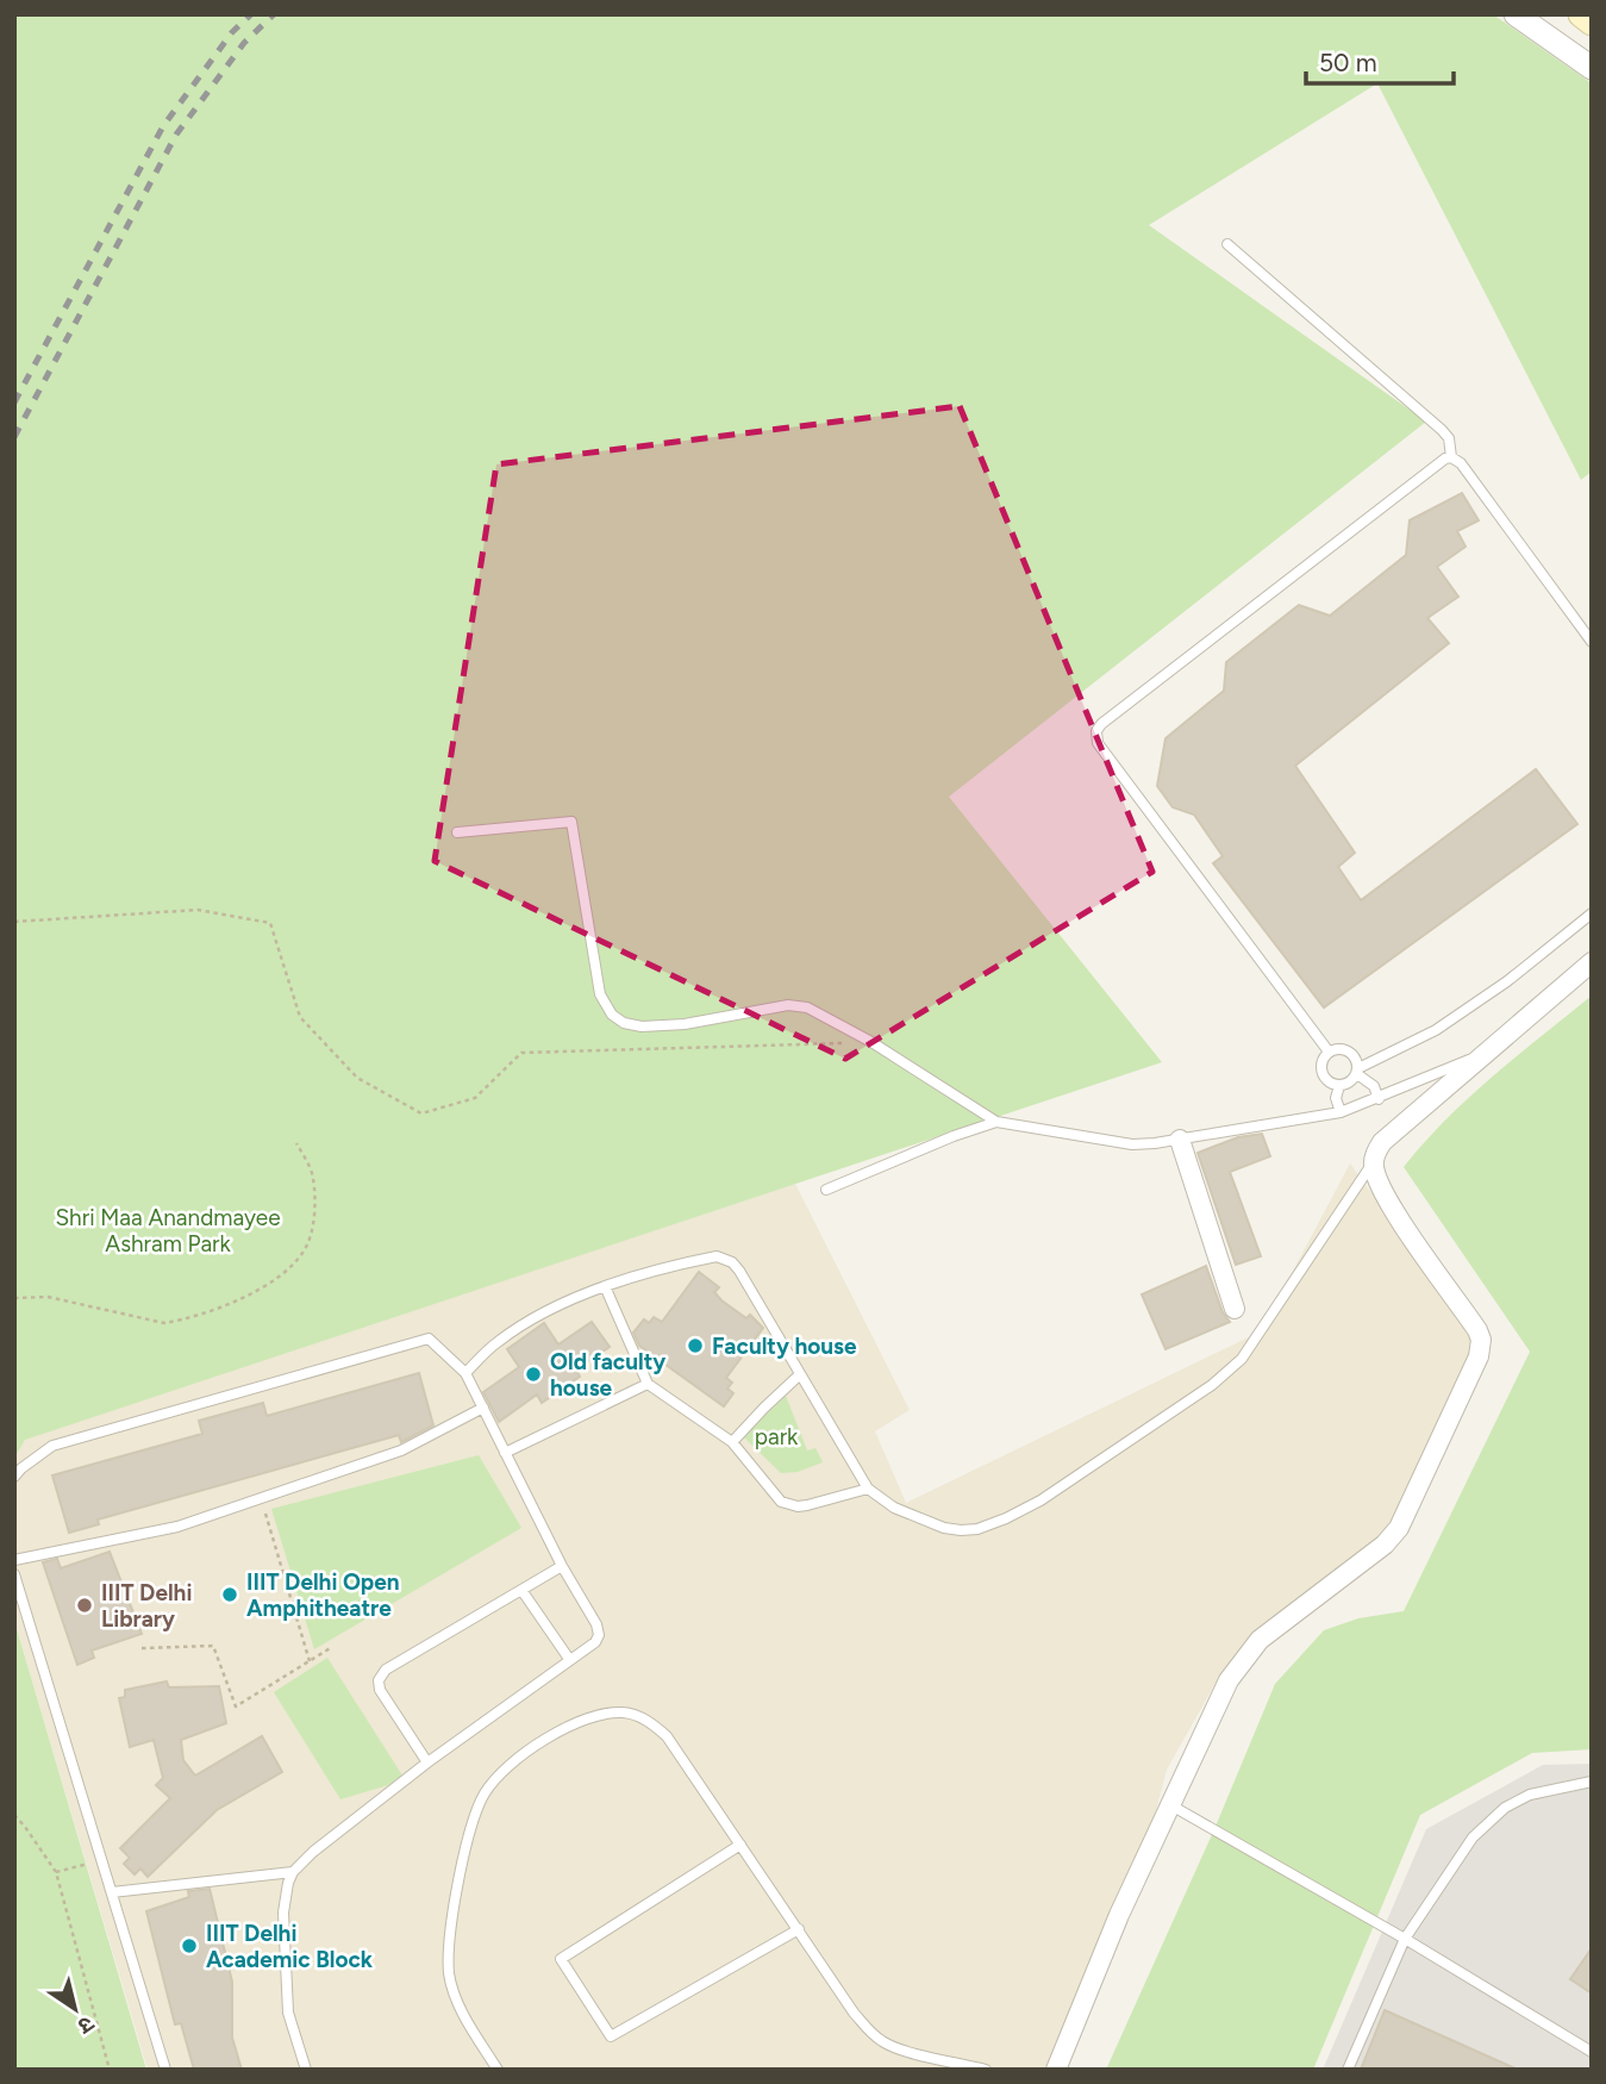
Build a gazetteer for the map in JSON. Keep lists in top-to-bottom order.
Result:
{
  "parks": ["Shri Maa Anandmayee Ashram Park", "park"],
  "places": [
    "Faculty house",
    "Old faculty house",
    "IIIT Delhi Open Amphitheatre",
    "IIIT Delhi Library",
    "IIIT Delhi Academic Block"
  ],
  "scale_bar": "50 m",
  "north": "bottom right"
}
